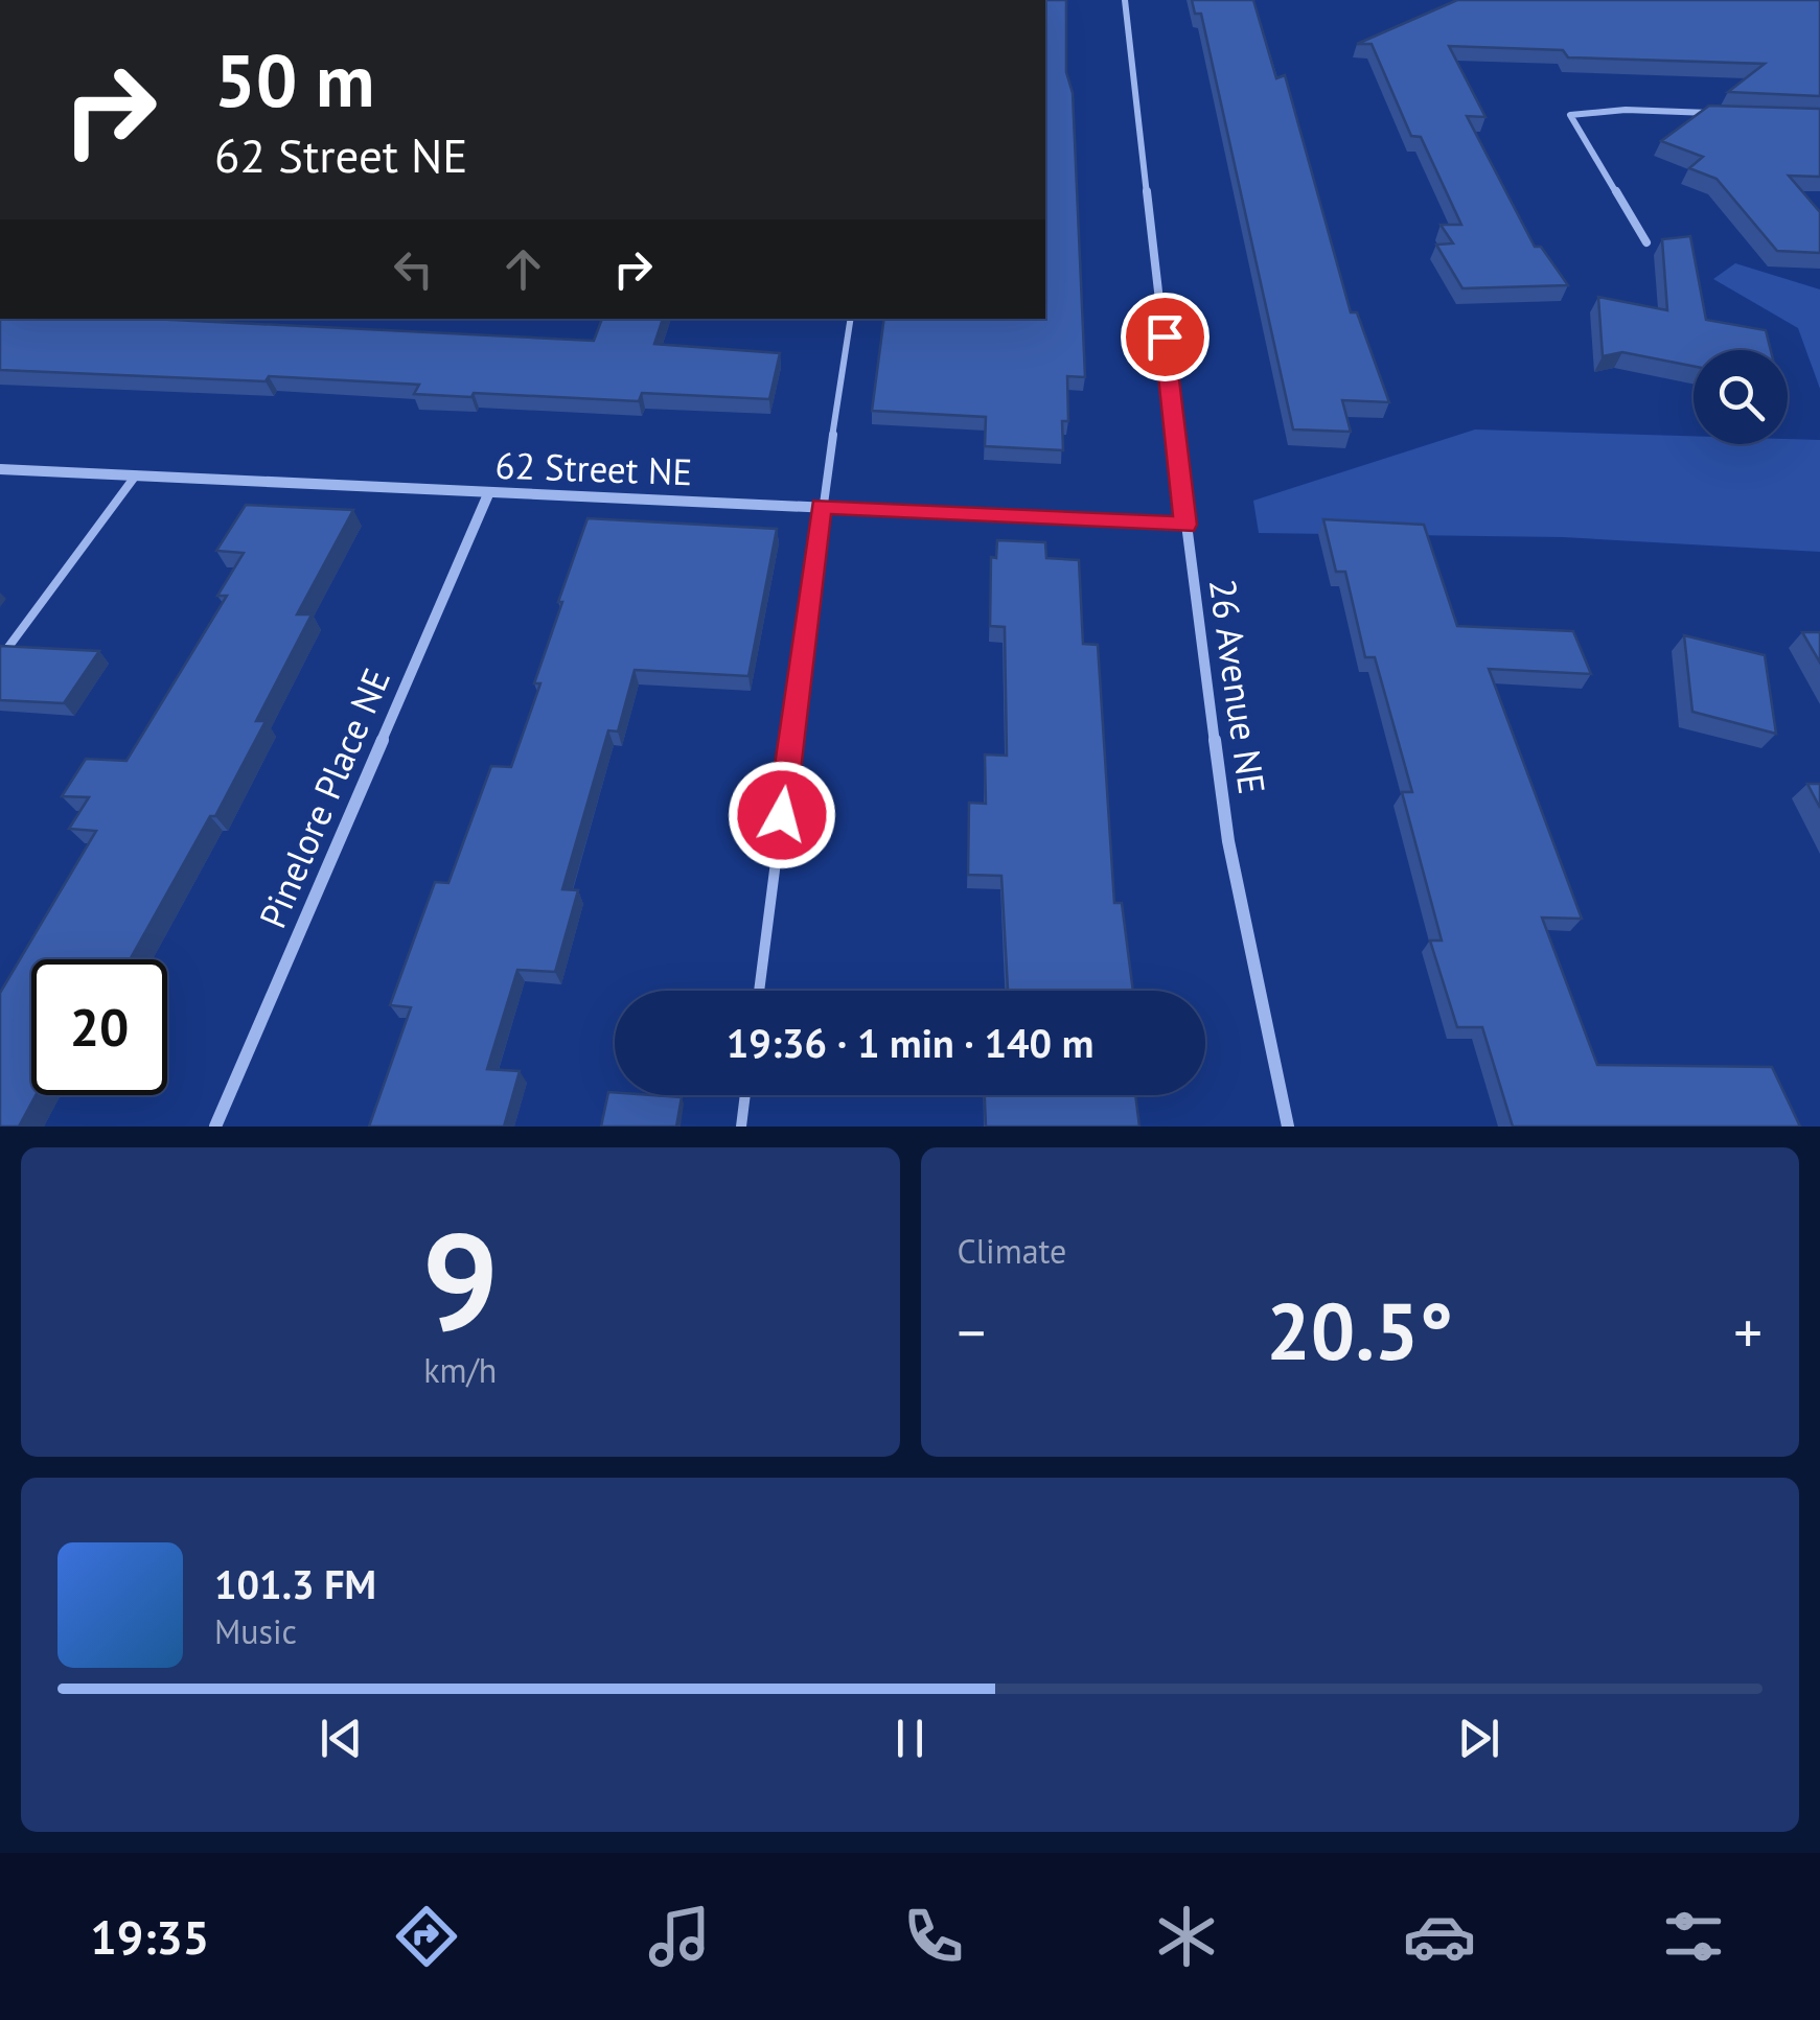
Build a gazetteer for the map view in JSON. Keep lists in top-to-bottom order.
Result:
{
  "streets": {
    "street": ["62 Street NE", "26 Avenue NE", "Pinelore Place NE"]
  },
  "crossings": [
    ["62 Street NE", "26 Avenue NE"],
    ["62 Street NE", "Pinelore Place NE"]
  ],
  "page": {
    "turn": ["50 m", "62 Street NE"],
    "limit": "20",
    "trip": "19:36 · 1 min · 140 m",
    "tile": [
      ["9", "km/h"],
      "Climate"
    ],
    "heat": ["−", "20.5°", "+"],
    "song": ["101.3 FM", "Music"],
    "tabs": "19:35"
  }
}
